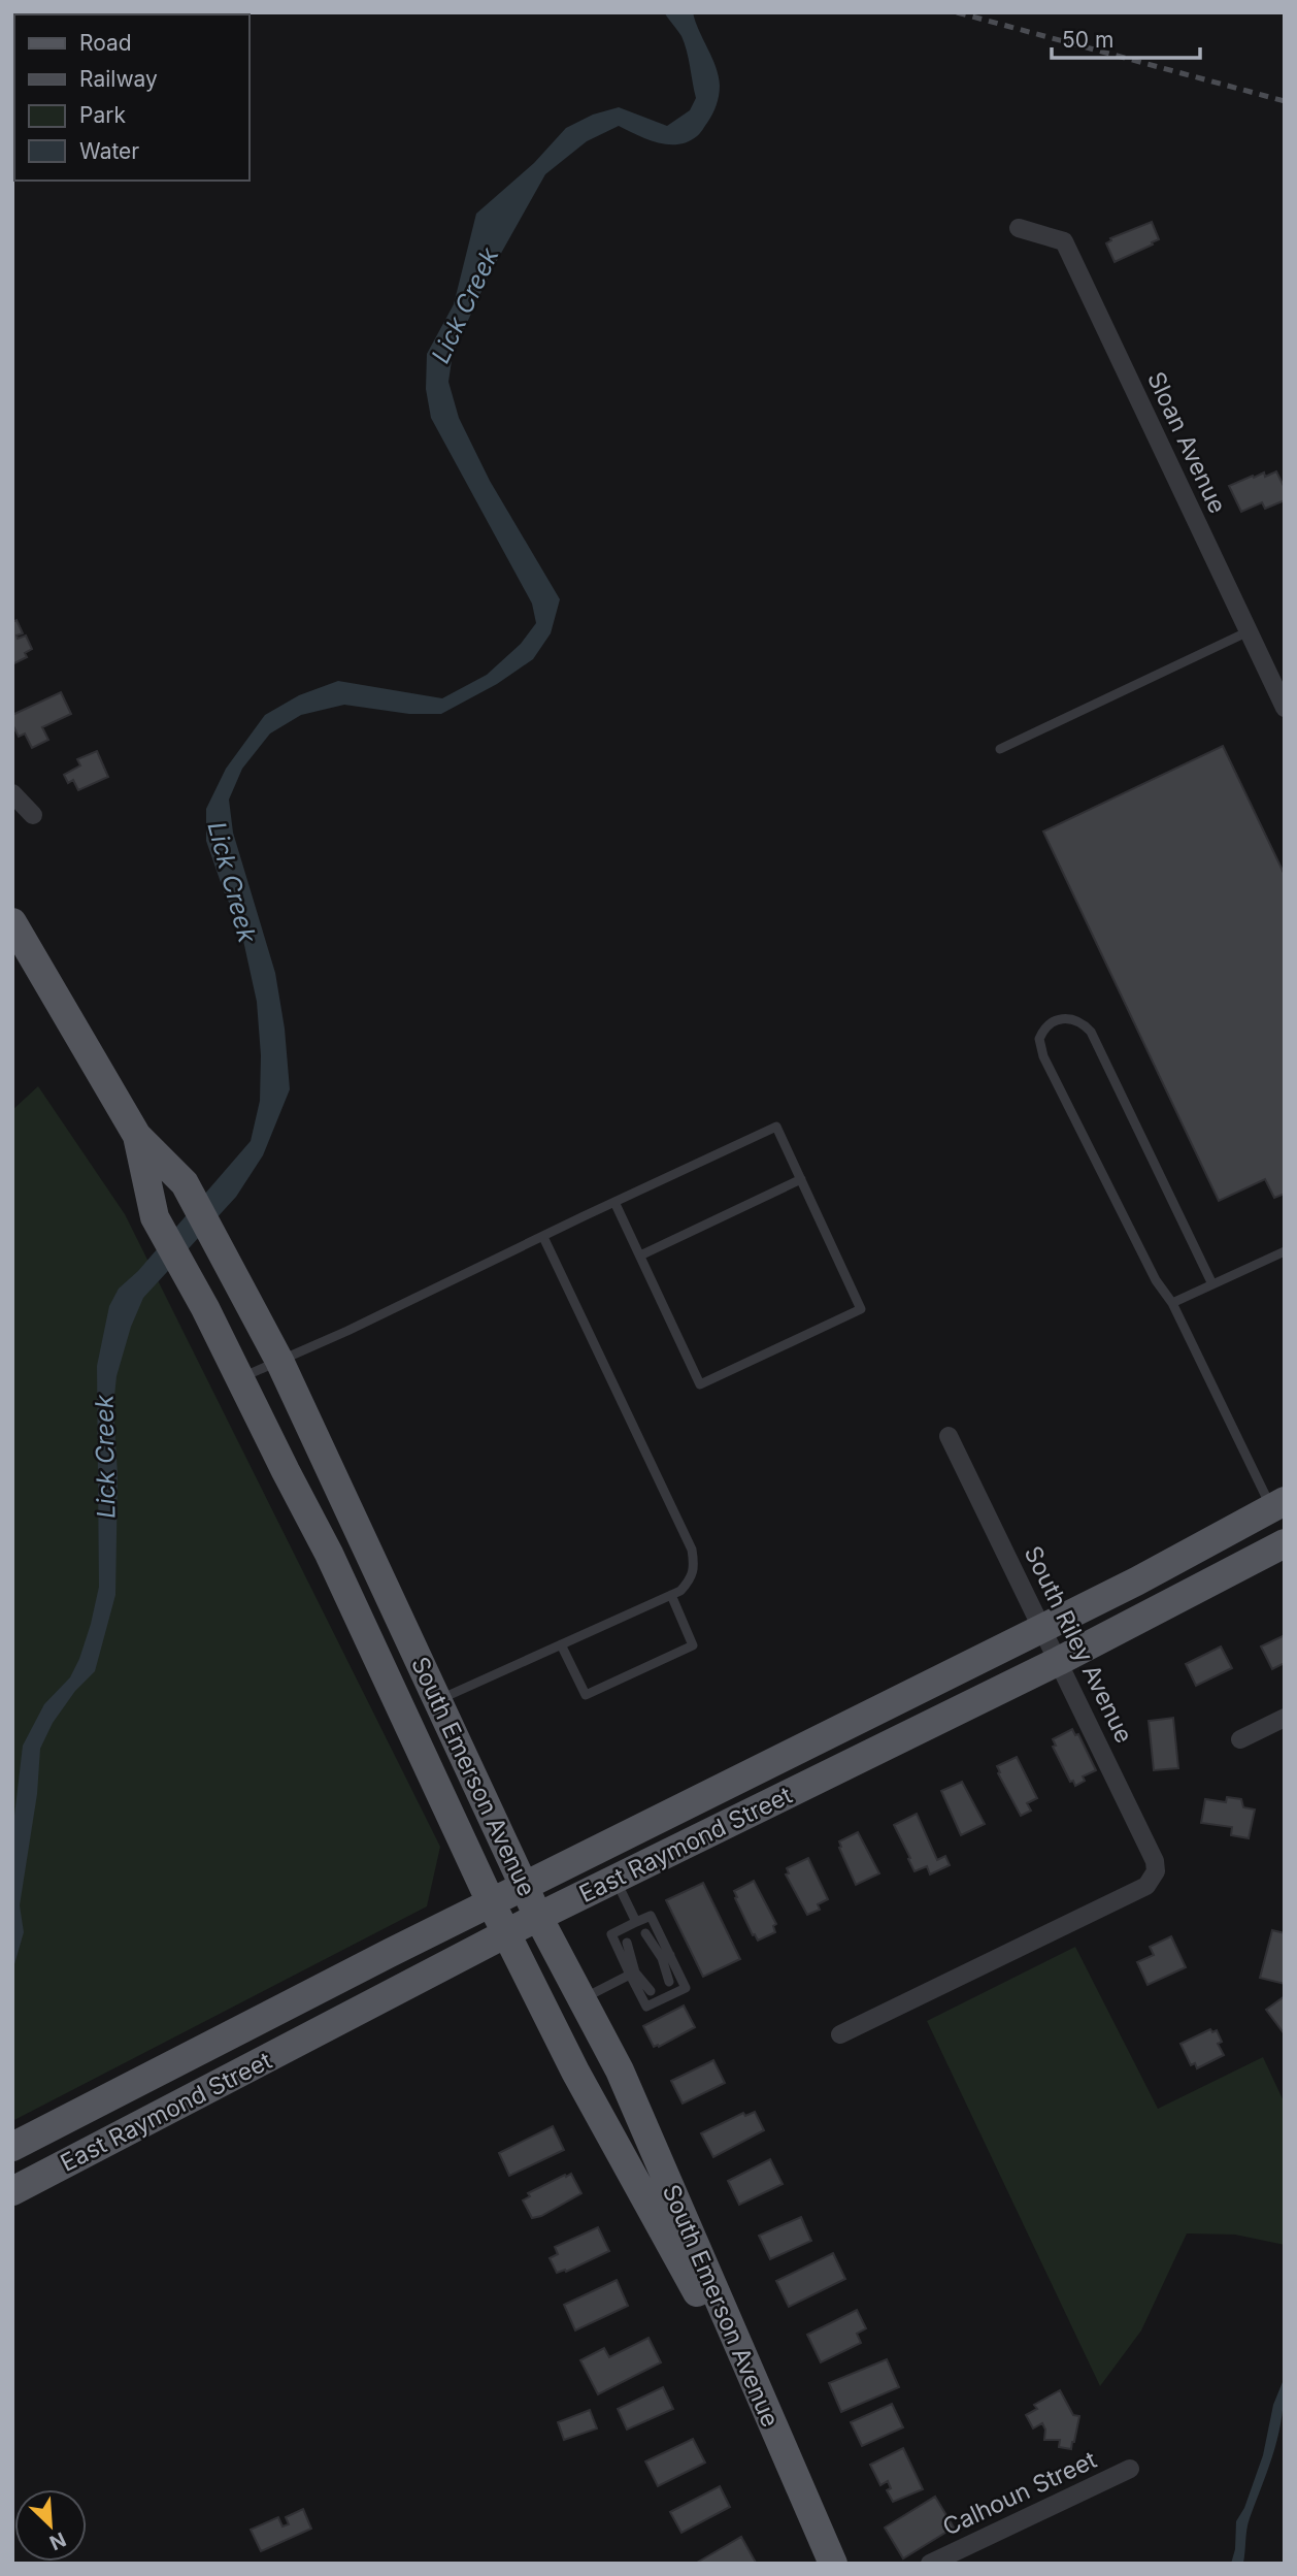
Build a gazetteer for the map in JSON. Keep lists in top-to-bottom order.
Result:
{
  "streets": {
    "main road": ["South Emerson Avenue", "East Raymond Street"],
    "street": ["Sloan Avenue", "South Riley Avenue", "Calhoun Street"]
  },
  "crossings": [
    ["South Riley Avenue", "East Raymond Street"],
    ["South Emerson Avenue", "East Raymond Street"]
  ],
  "water": ["Lick Creek"],
  "legend": [
    "Road",
    "Railway",
    "Park",
    "Water"
  ],
  "scale_bar": "50 m",
  "north": "bottom right"
}
